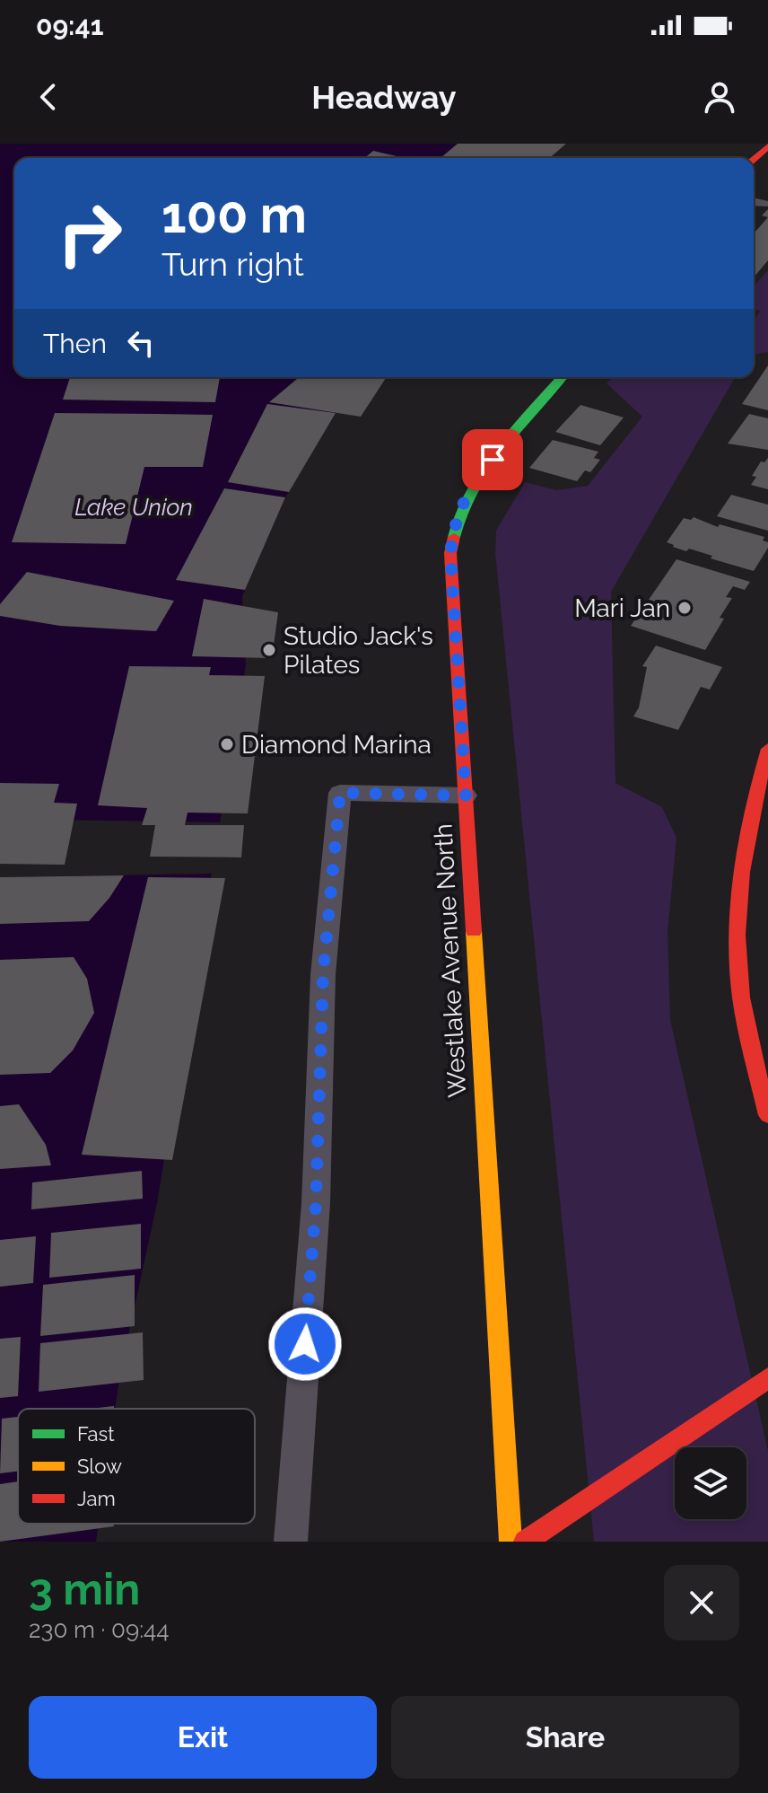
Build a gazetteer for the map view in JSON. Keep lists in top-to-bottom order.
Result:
{
  "streets": {
    "main road": ["Westlake Avenue North"]
  },
  "water": ["Lake Union"],
  "places": ["Mari Jan", "Studio Jack's Pilates", "Diamond Marina"],
  "legend": ["Fast", "Slow", "Jam"],
  "page": {
    "status": "09:41",
    "header": "Headway",
    "turn": ["100 m", "Turn right"],
    "then": "Then",
    "heading": ["3 min", "230 m · 09:44"],
    "buttons": ["Exit", "Share"]
  }
}
